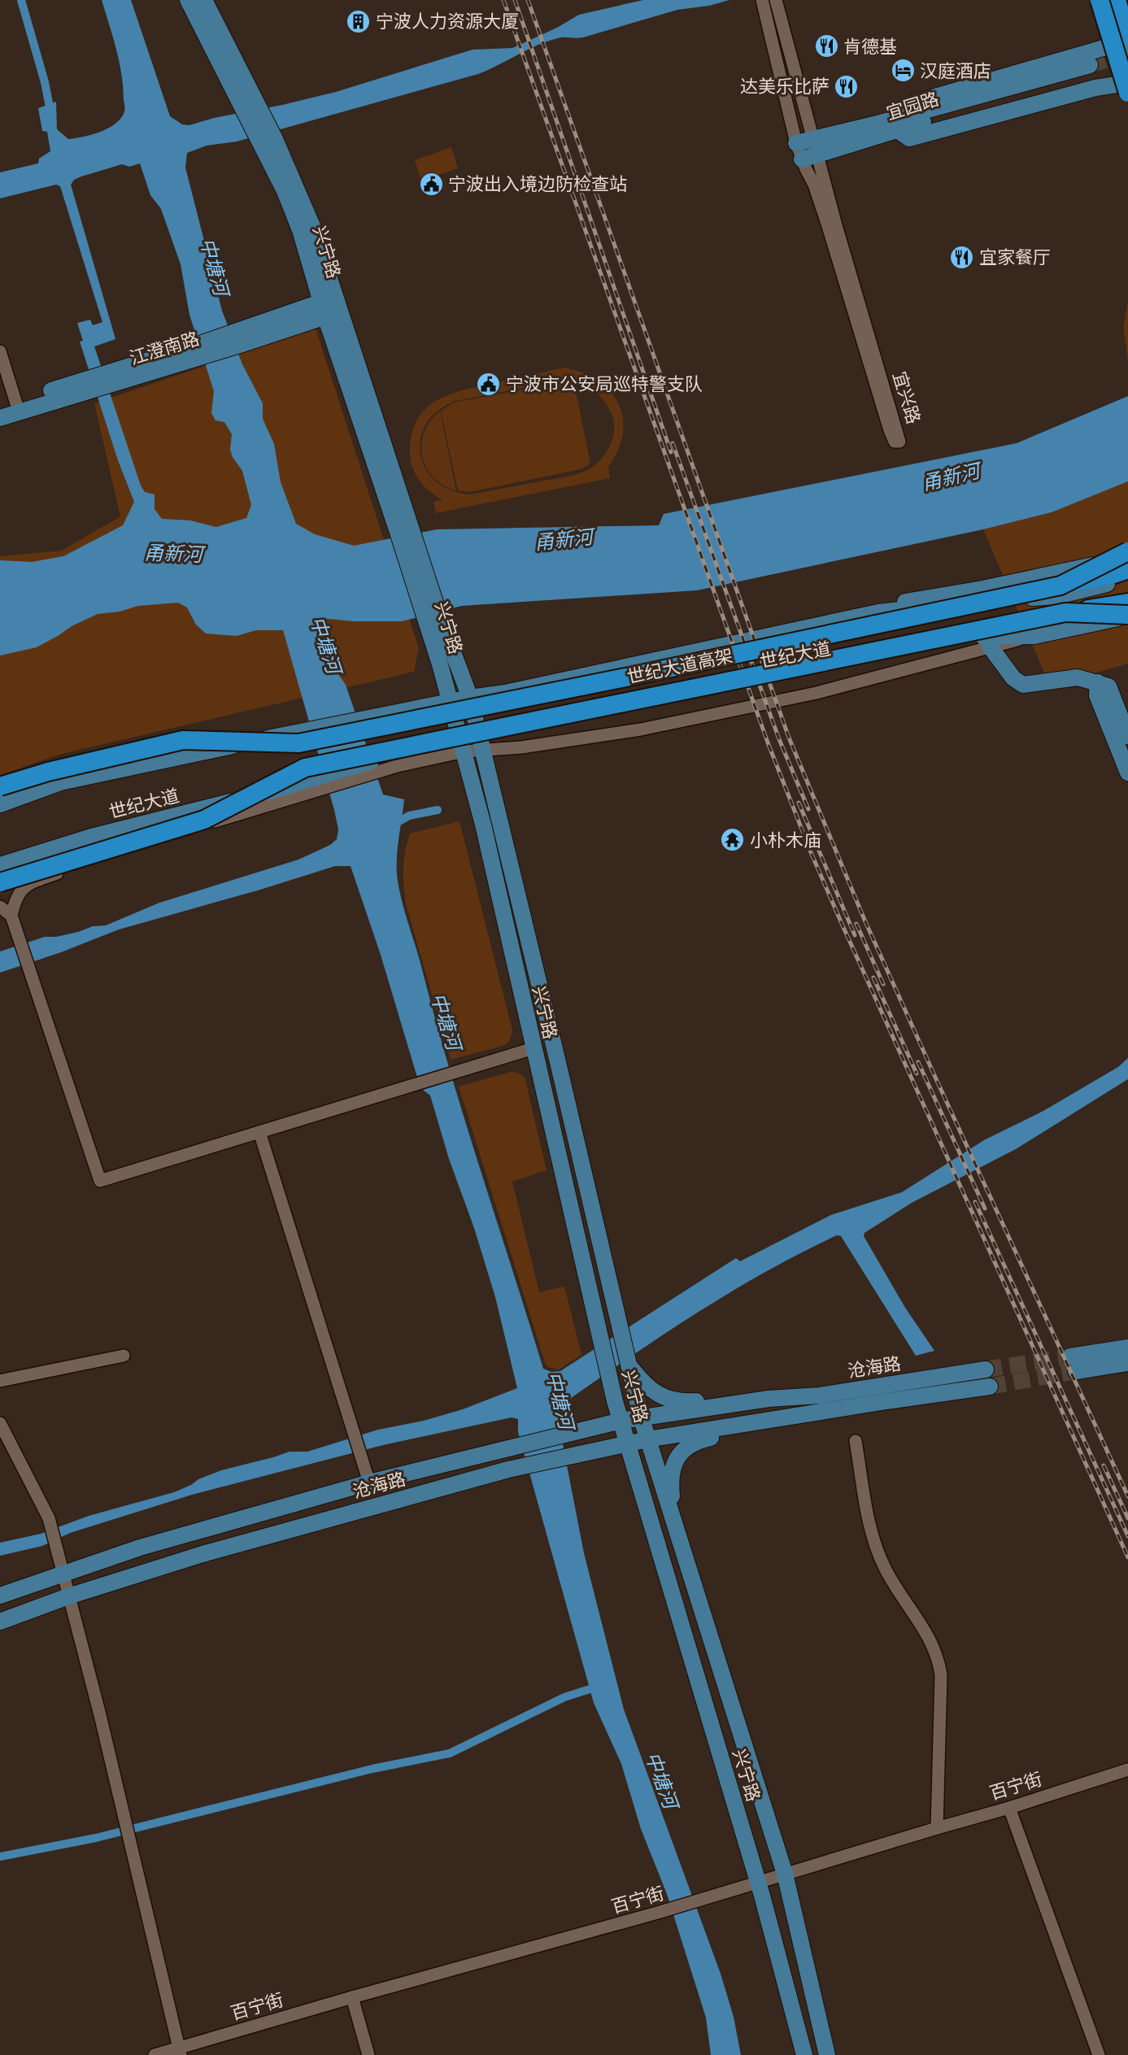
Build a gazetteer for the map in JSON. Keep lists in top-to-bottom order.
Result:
{
  "streets": {
    "highway": ["世纪大道高架"],
    "main road": [
      "宜园路",
      "兴宁路",
      "江澄南路",
      "世纪大道",
      "沧海路"
    ],
    "street": ["宜兴路", "百宁街"]
  },
  "crossings": [
    ["宜园路", "宜兴路"],
    ["兴宁路", "江澄南路"],
    ["兴宁路", "世纪大道"],
    ["兴宁路", "沧海路"],
    ["兴宁路", "百宁街"],
    ["世纪大道", "世纪大道高架"]
  ],
  "water": ["中塘河", "甬新河"],
  "places": {
    "building": ["宁波人力资源大厦"],
    "restaurant": ["肯德基", "达美乐比萨", "宜家餐厅"],
    "hotel": ["汉庭酒店"],
    "public building": ["宁波出入境边防检查站", "宁波市公安局巡特警支队"],
    "temple": ["小朴木庙"]
  }
}
